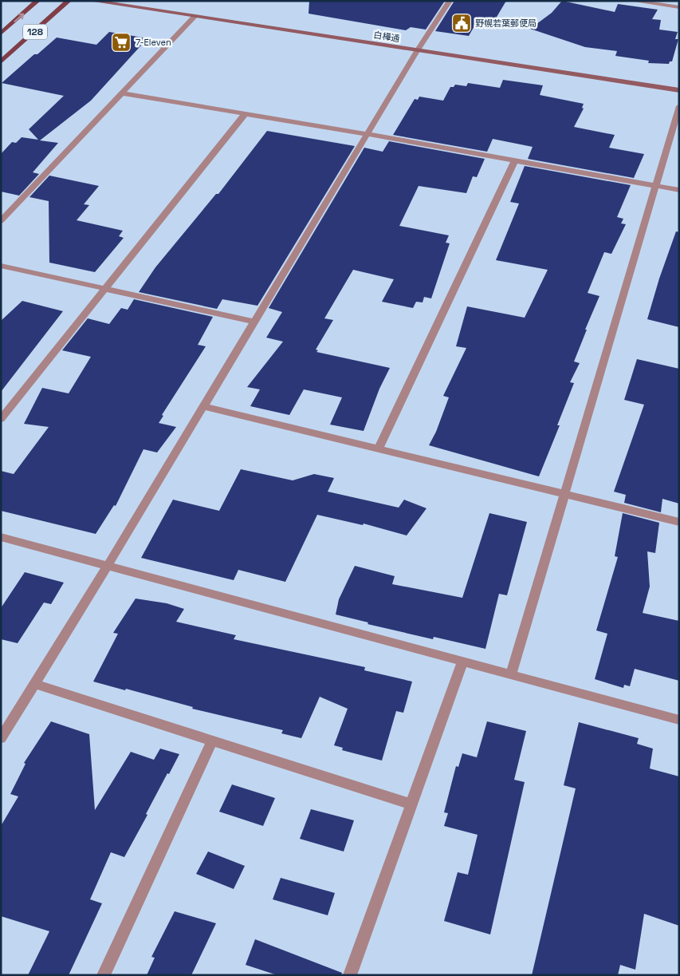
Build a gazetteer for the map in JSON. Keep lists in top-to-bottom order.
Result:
{
  "streets": {
    "main road": ["128", "白樺通"]
  },
  "places": {
    "public building": ["野幌若葉郵便局"],
    "supermarket": ["7-Eleven"]
  }
}
